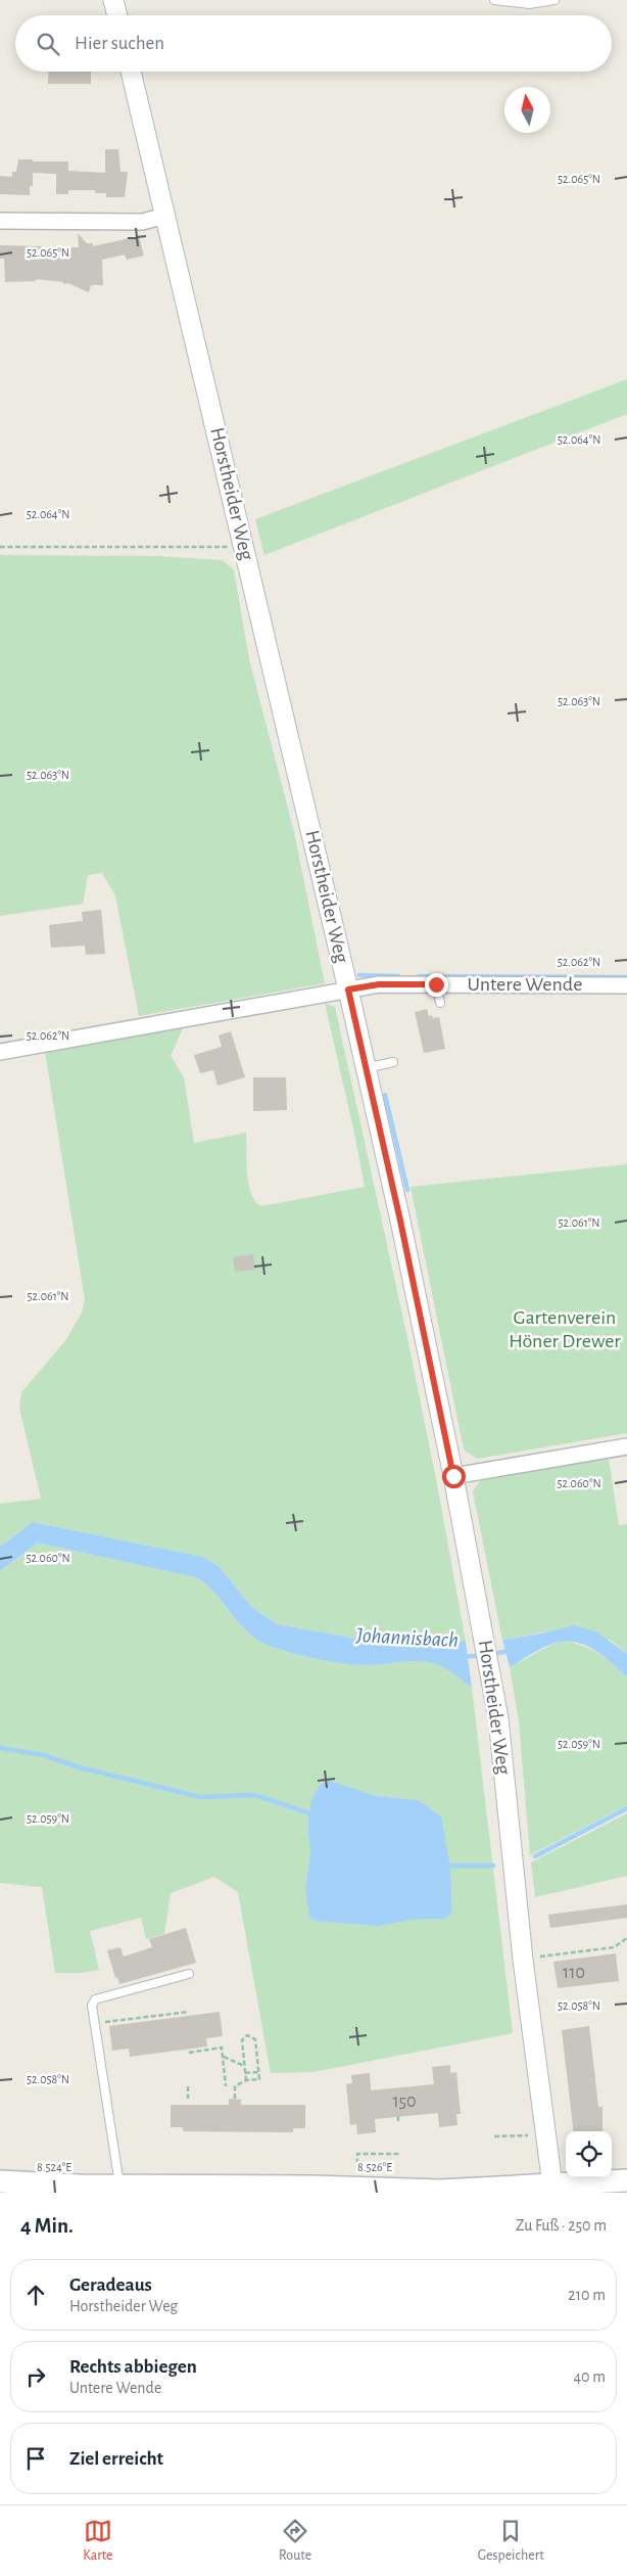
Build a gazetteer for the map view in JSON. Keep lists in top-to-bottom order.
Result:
{
  "streets": {
    "street": ["Horstheider Weg", "Untere Wende"]
  },
  "crossings": [
    ["Horstheider Weg", "Untere Wende"]
  ],
  "water": ["Johannisbach"],
  "parks": ["Gartenverein Höner Drewer"],
  "house_numbers": ["110", "150"],
  "north": "top",
  "page": {
    "search": "Hier suchen",
    "heading": ["4 Min.", "Zu Fuß · 250 m"],
    "list": [
      ["Geradeaus", "Horstheider Weg", "210 m"],
      ["Rechts abbiegen", "Untere Wende", "40 m"],
      "Ziel erreicht"
    ],
    "nav": ["Karte", "Route", "Gespeichert"]
  },
  "coordinates": [
    "52.065°N",
    "52.064°N",
    "52.063°N",
    "52.062°N",
    "52.061°N",
    "52.060°N",
    "52.059°N",
    "52.058°N",
    "8.524°E",
    "8.526°E"
  ]
}
